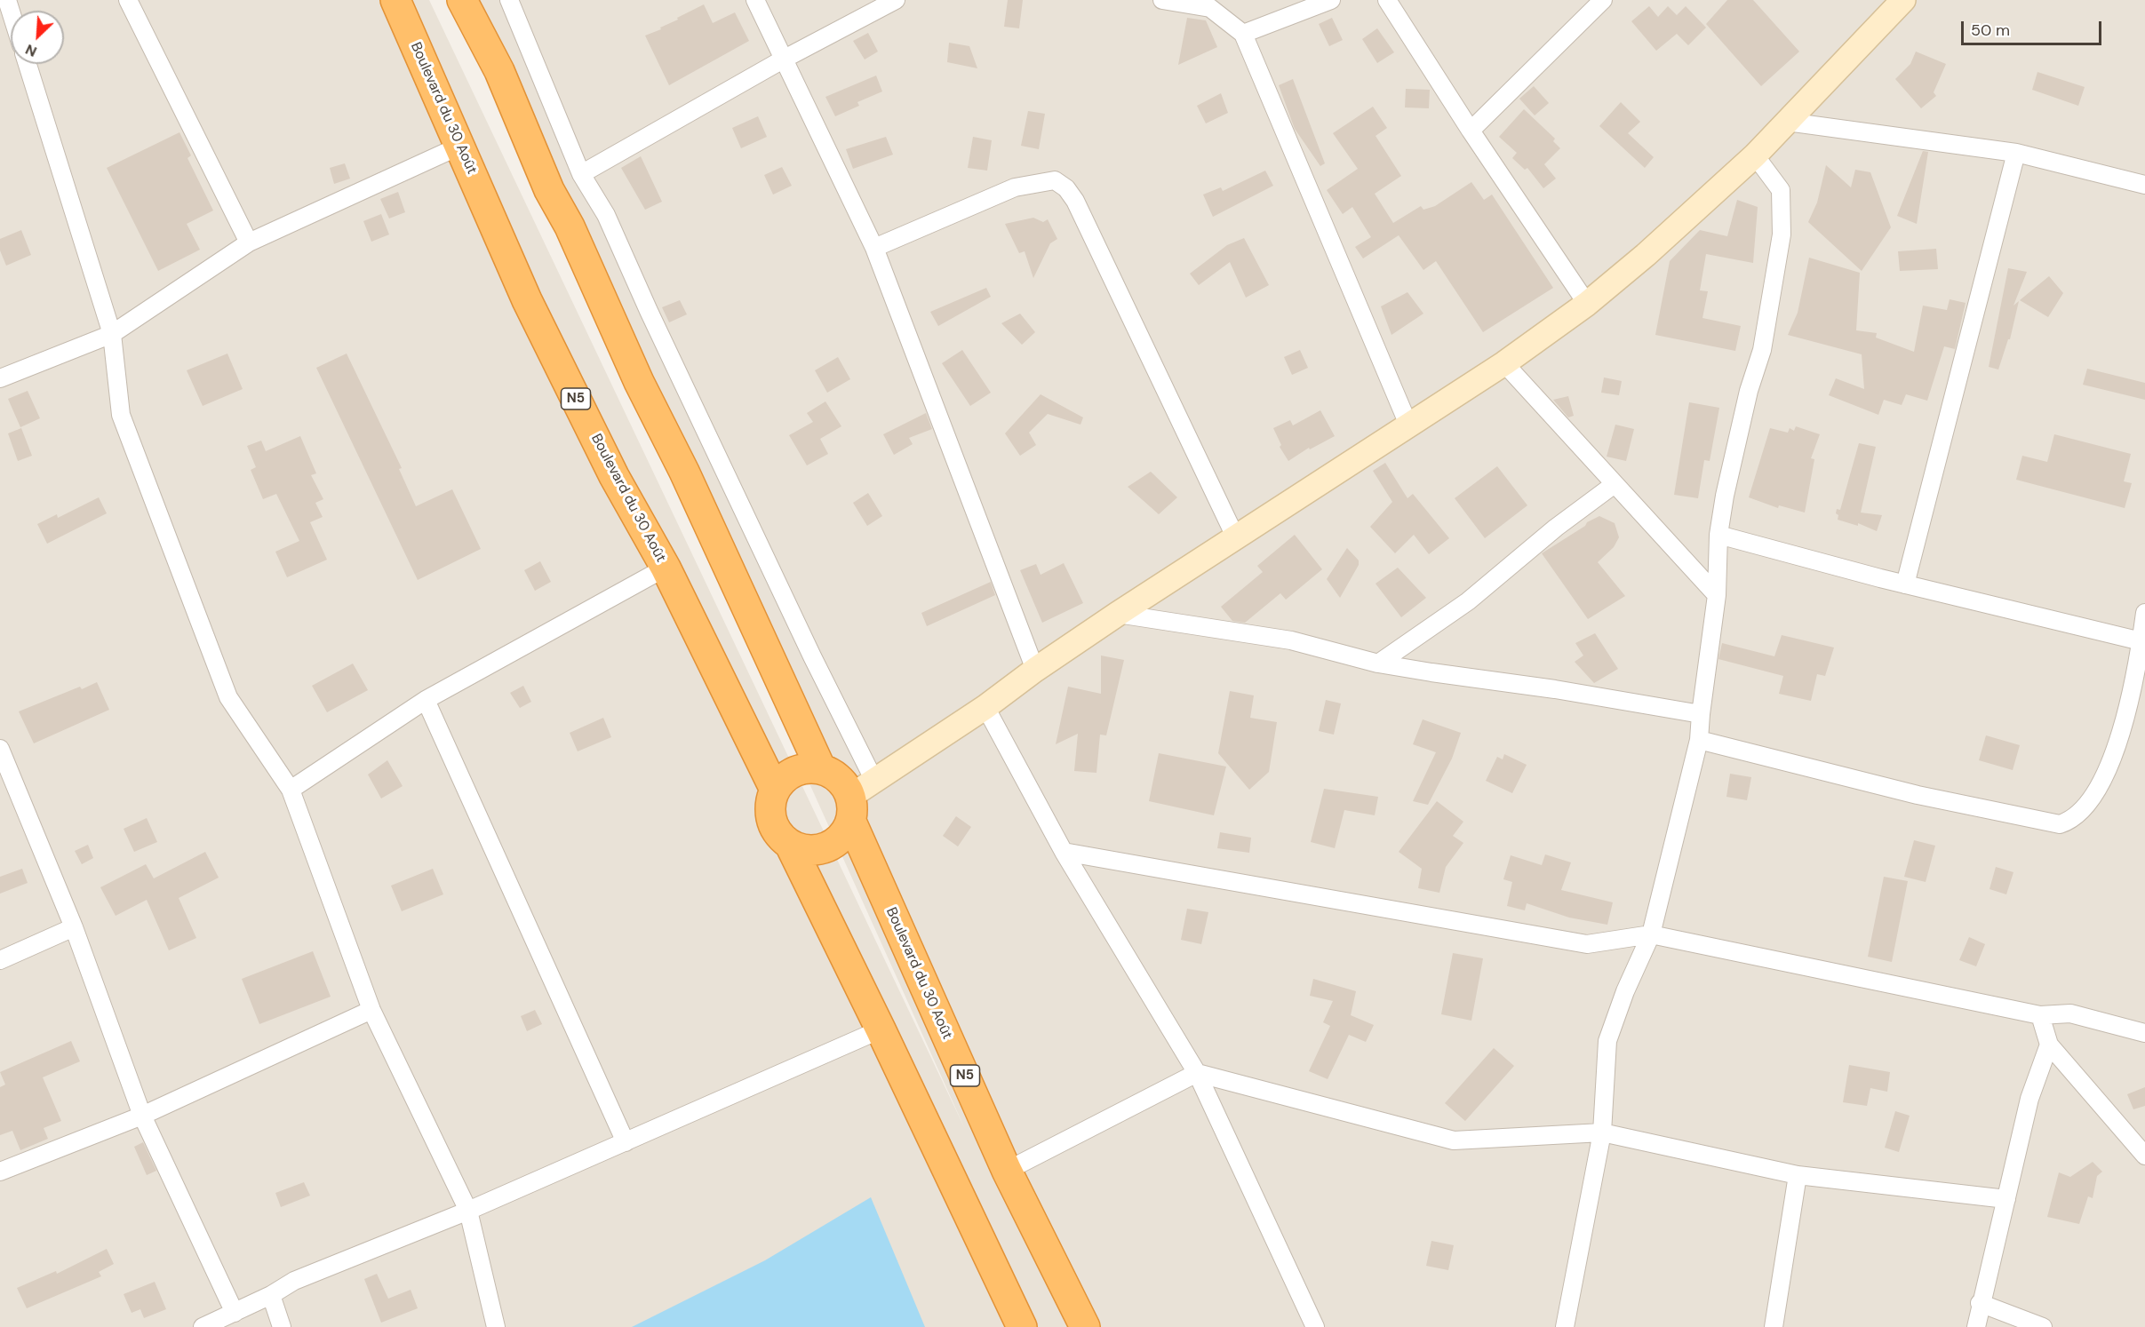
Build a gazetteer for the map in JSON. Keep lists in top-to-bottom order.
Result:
{
  "streets": {
    "highway": ["Boulevard du 30 Août", "N5"]
  },
  "crossings": [
    ["Boulevard du 30 Août", "N5"]
  ],
  "scale_bar": "50 m",
  "north": "bottom left"
}
